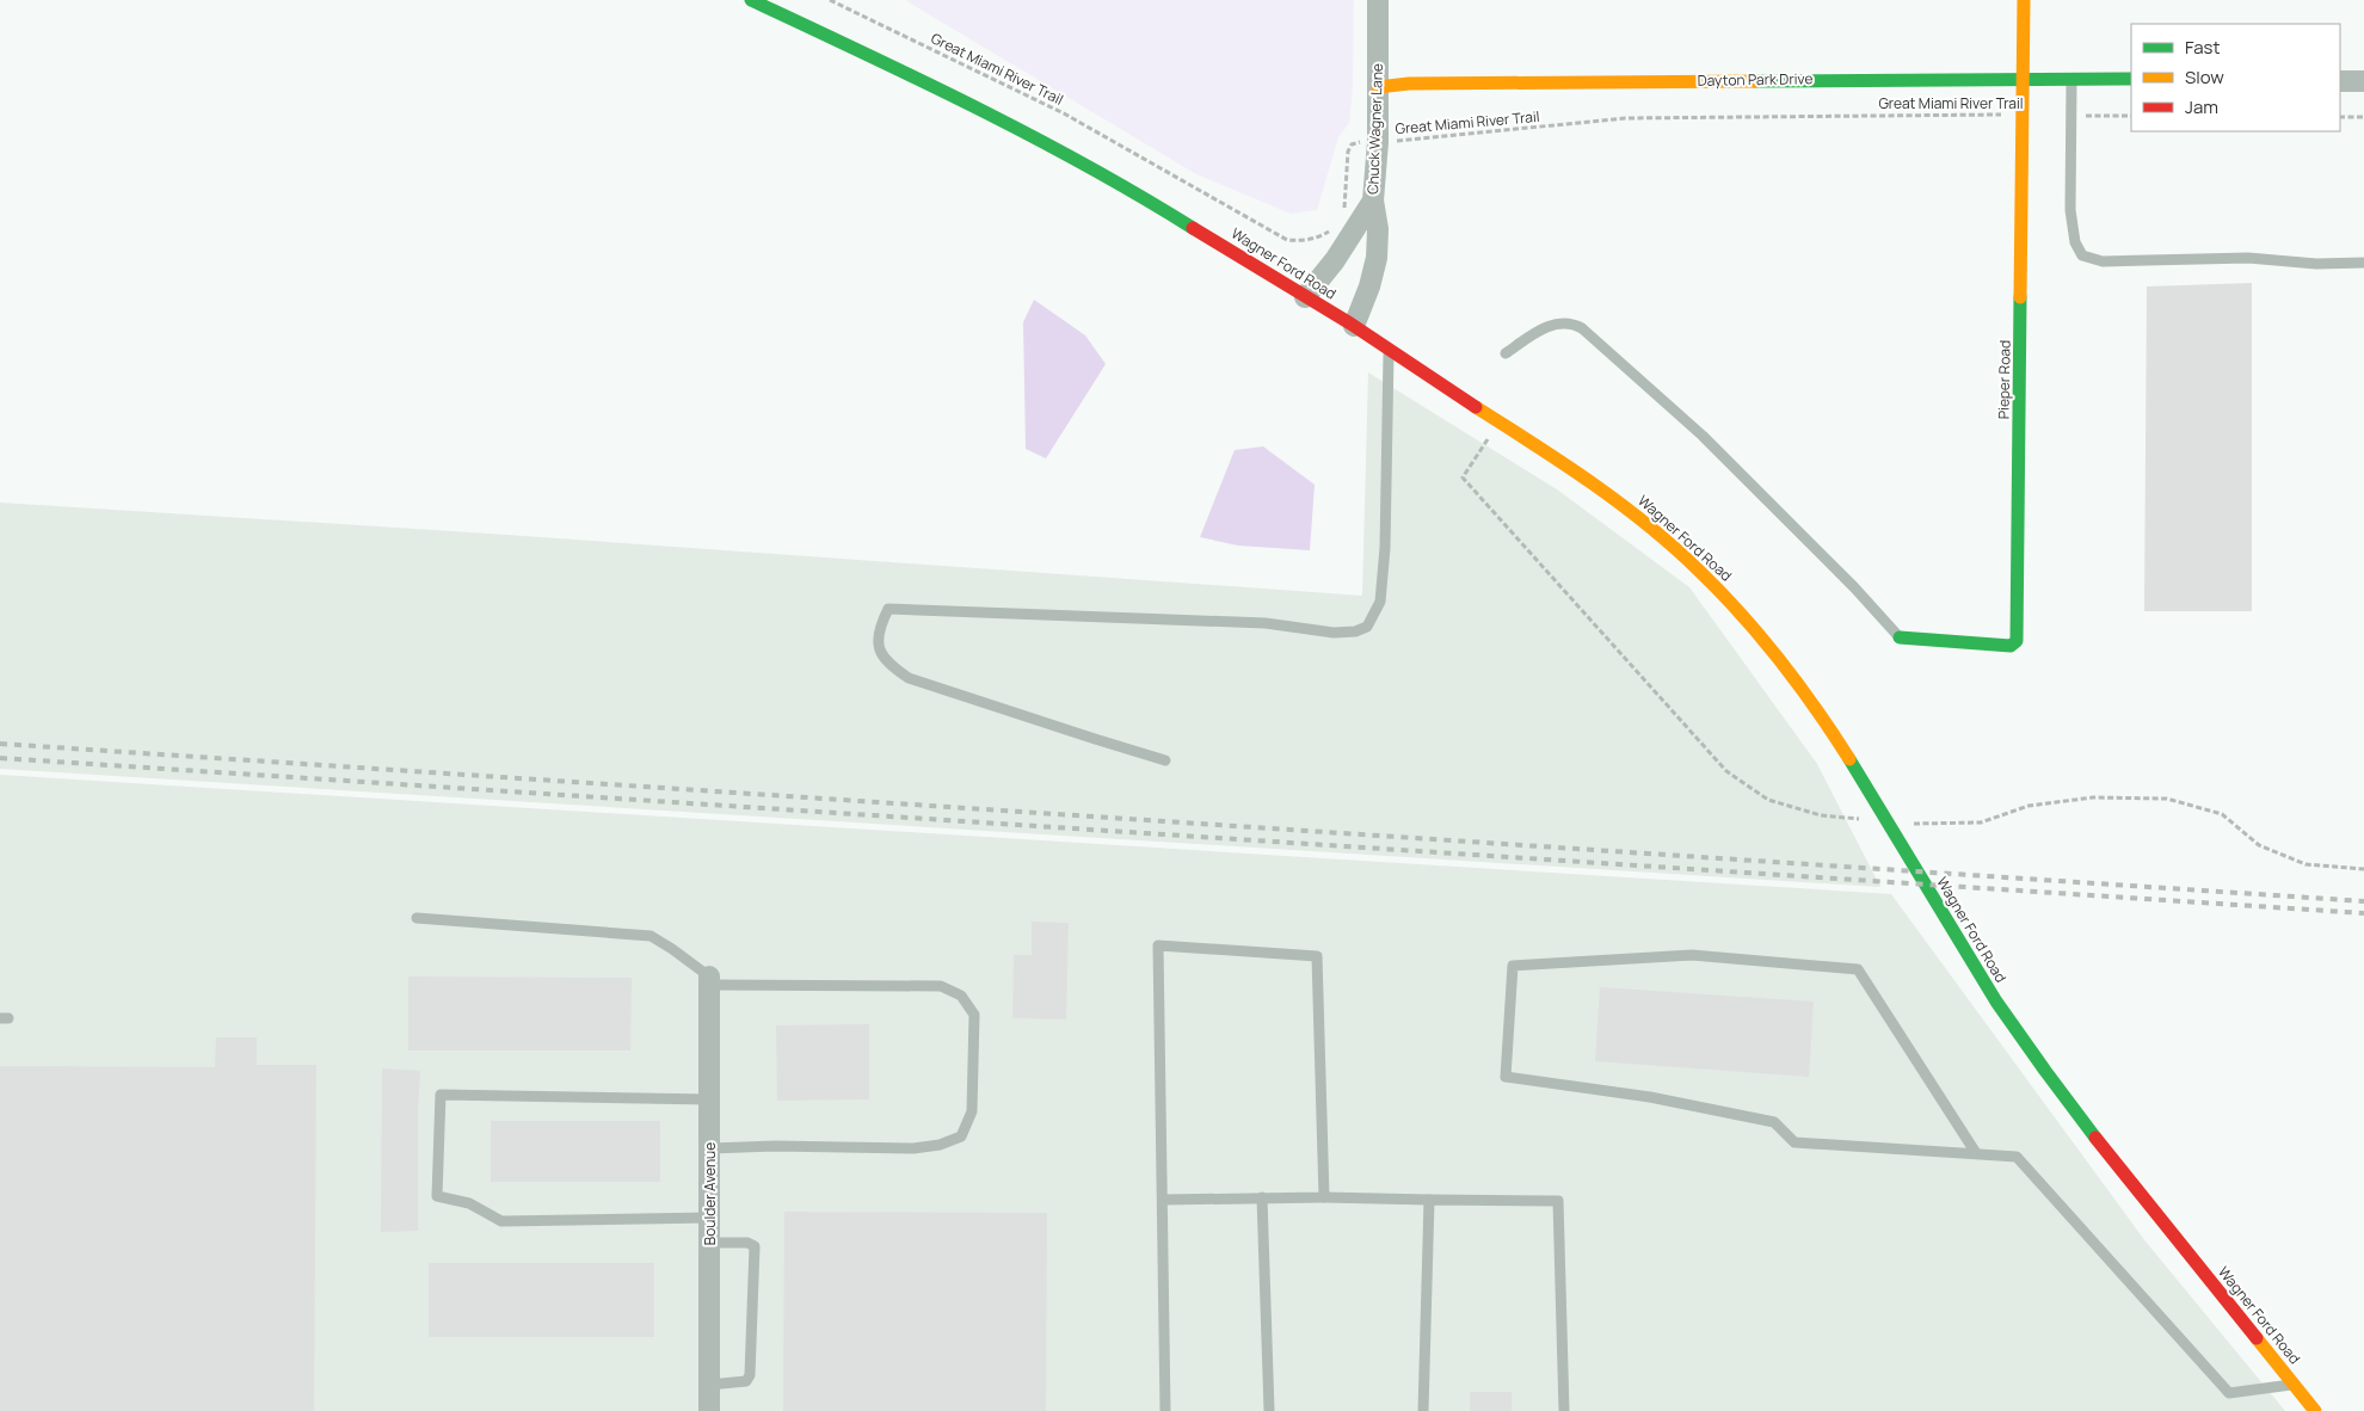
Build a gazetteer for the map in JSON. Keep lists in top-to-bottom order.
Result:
{
  "streets": {
    "main road": ["Dayton Park Drive", "Wagner Ford Road", "Pieper Road"],
    "street": ["Chuck Wagner Lane", "Boulder Avenue"],
    "path": ["Great Miami River Trail"]
  },
  "crossings": [
    ["Great Miami River Trail", "Chuck Wagner Lane"],
    ["Great Miami River Trail", "Pieper Road"],
    ["Dayton Park Drive", "Chuck Wagner Lane"],
    ["Dayton Park Drive", "Pieper Road"],
    ["Chuck Wagner Lane", "Wagner Ford Road"]
  ],
  "legend": ["Fast", "Slow", "Jam"]
}
